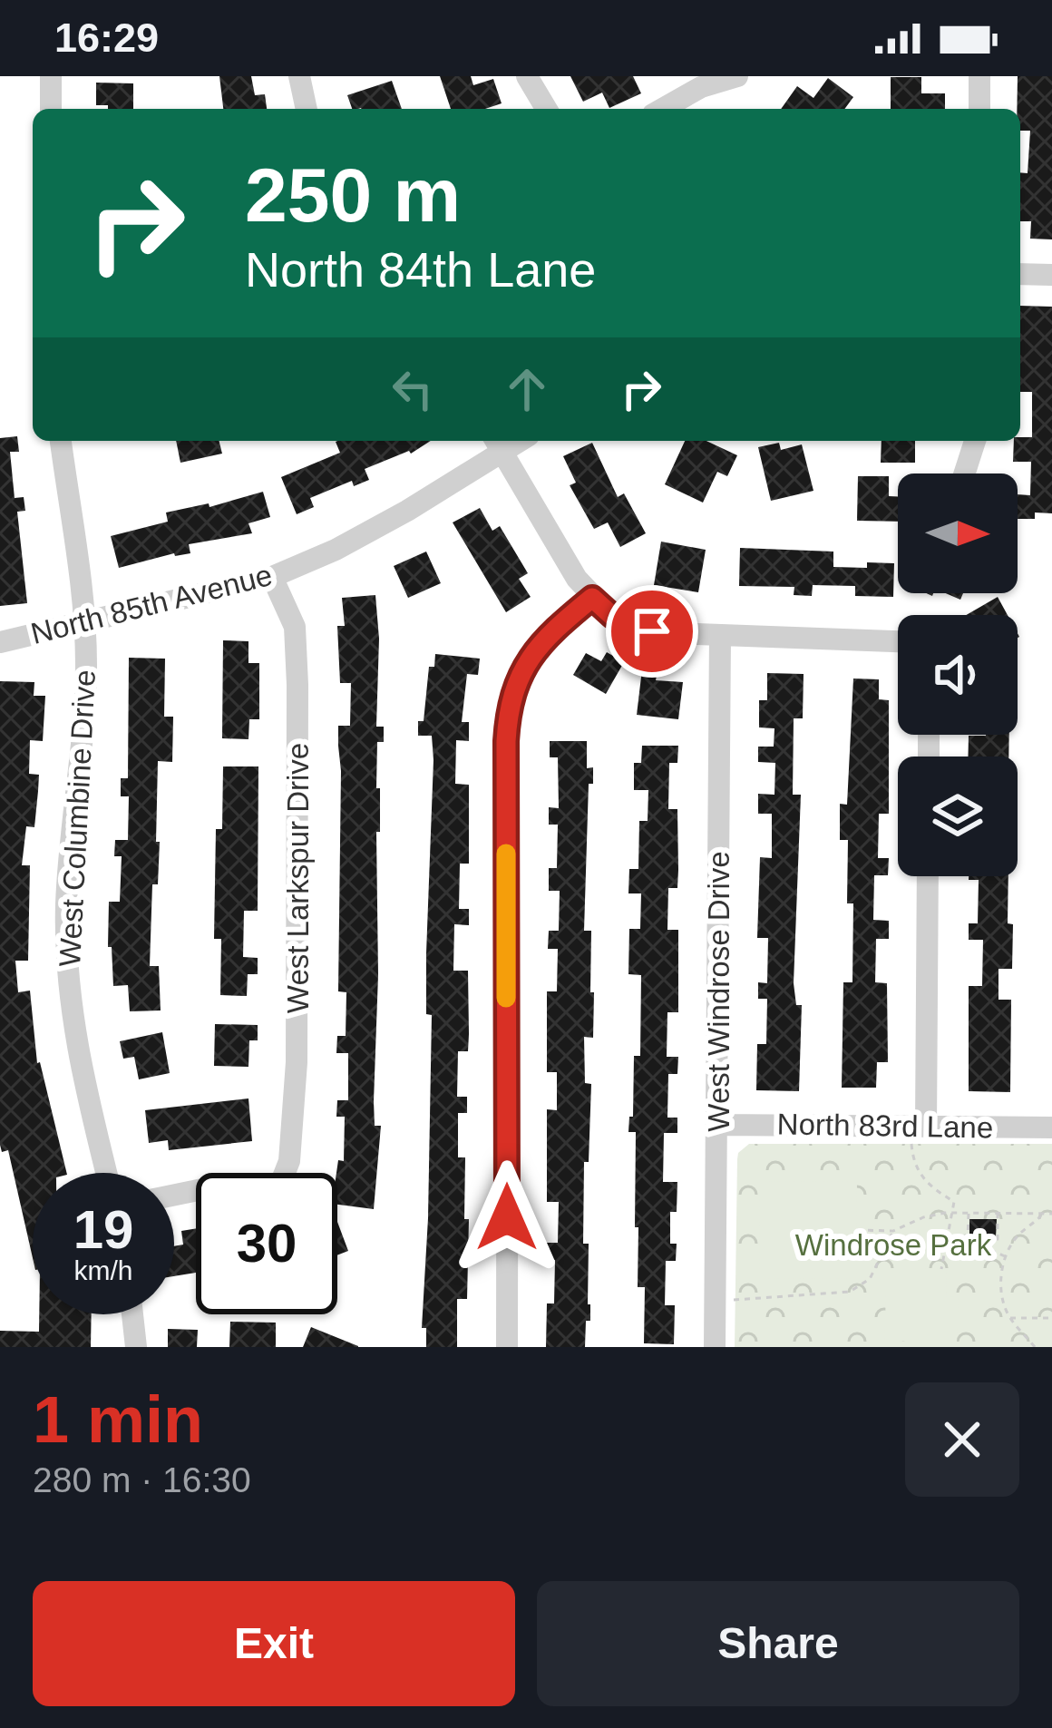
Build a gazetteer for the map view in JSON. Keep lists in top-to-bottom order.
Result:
{
  "streets": {
    "street": [
      "North 85th Avenue",
      "West Columbine Drive",
      "West Larkspur Drive",
      "West Windrose Drive",
      "North 83rd Lane"
    ]
  },
  "crossings": [
    ["North 85th Avenue", "West Columbine Drive"],
    ["North 85th Avenue", "West Larkspur Drive"],
    ["West Windrose Drive", "North 83rd Lane"]
  ],
  "parks": ["Windrose Park"],
  "north": "right",
  "page": {
    "status": "16:29",
    "turn": ["250 m", "North 84th Lane"],
    "speed": "19 km/h",
    "limit": "30",
    "heading": ["1 min", "280 m · 16:30"],
    "buttons": ["Exit", "Share"]
  }
}
